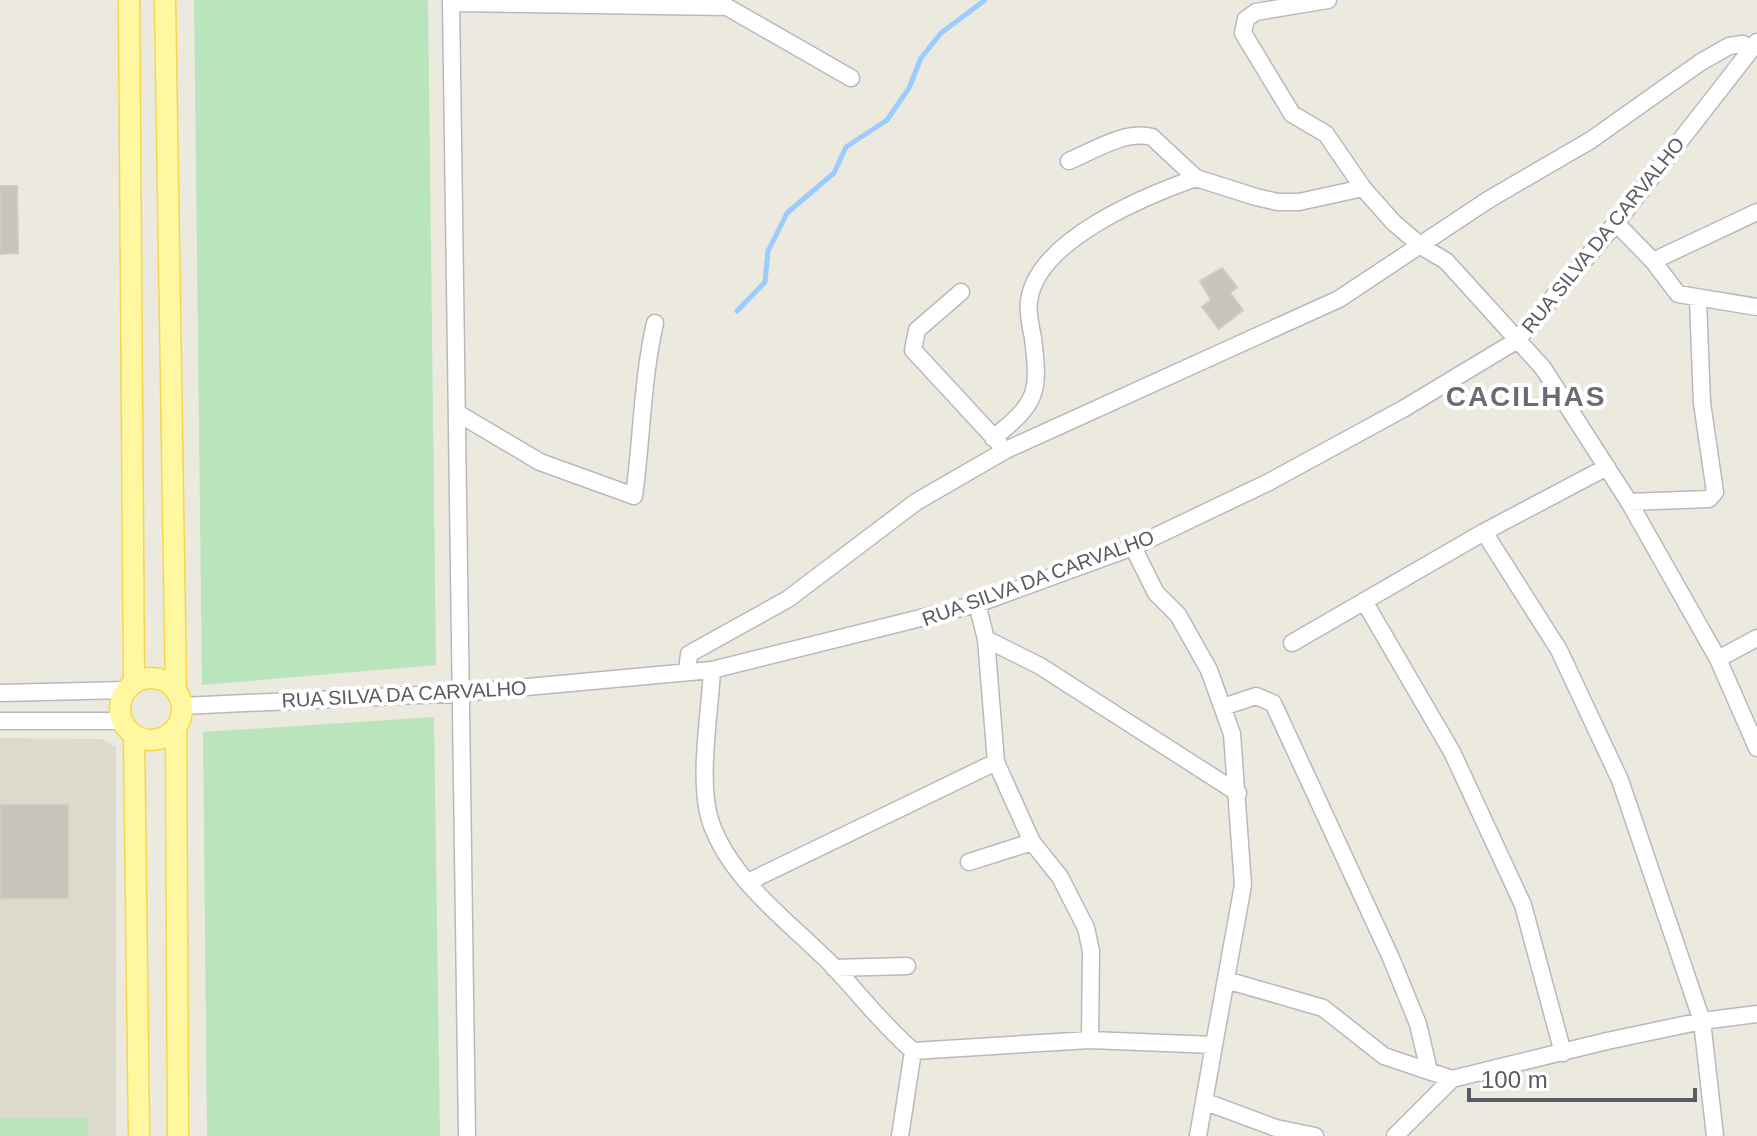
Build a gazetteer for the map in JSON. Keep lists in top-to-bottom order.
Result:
{
  "streets": {
    "street": ["RUA SILVA DA CARVALHO"]
  },
  "districts": ["CACILHAS"],
  "scale_bar": "100 m"
}
